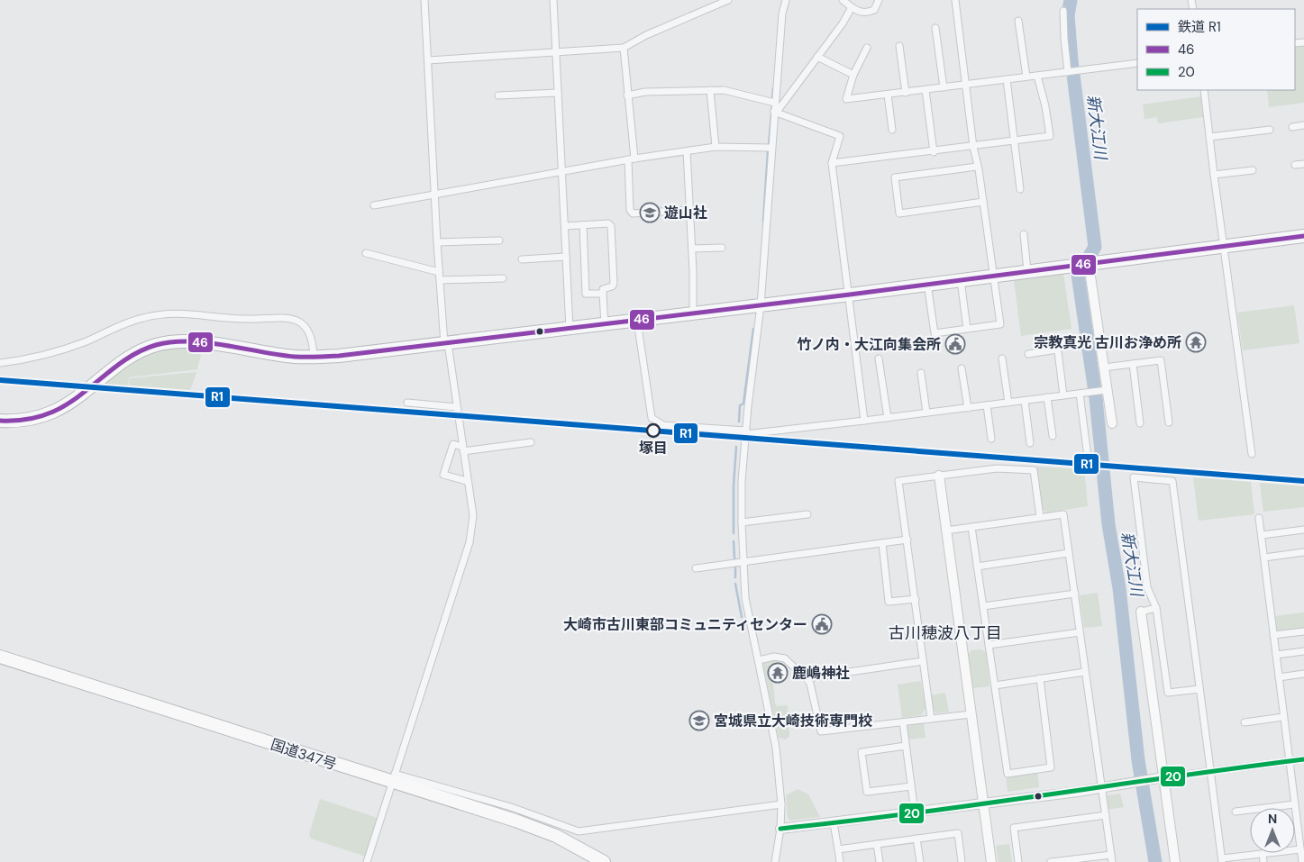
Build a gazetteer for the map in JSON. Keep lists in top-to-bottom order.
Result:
{
  "streets": {
    "highway": ["国道347号"]
  },
  "districts": ["古川穂波八丁目"],
  "water": ["新大江川"],
  "places": {
    "school or university": ["遊山社", "宮城県立大崎技術専門校"],
    "temple": ["宗教真光 古川お浄め所", "鹿嶋神社"],
    "public building": ["竹ノ内・大江向集会所", "大崎市古川東部コミュニティセンター"],
    "other": ["塚目"]
  },
  "lines": ["transit line 46", "rail line R1", "transit line 20"],
  "legend": ["鉄道 R1", "46", "20"],
  "north": "top"
}
